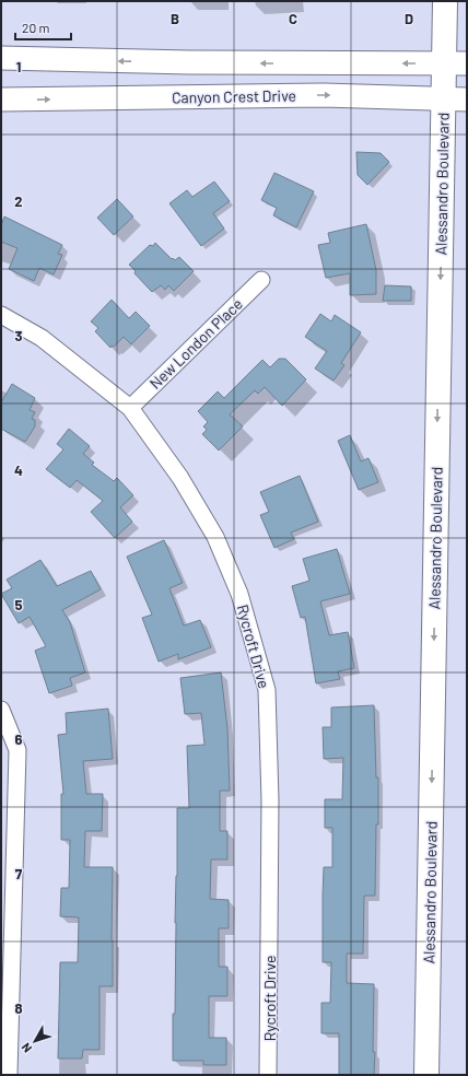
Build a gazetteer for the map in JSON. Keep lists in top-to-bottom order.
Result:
{
  "streets": {
    "main road": ["Canyon Crest Drive", "Alessandro Boulevard"],
    "street": ["New London Place", "Rycroft Drive"]
  },
  "crossings": [
    ["Canyon Crest Drive", "Alessandro Boulevard"],
    ["New London Place", "Rycroft Drive"]
  ],
  "one_way": ["Alessandro Boulevard"],
  "scale_bar": "20 m",
  "north": "bottom left",
  "grid": {
    "columns": ["B", "C", "D"],
    "rows": [
      "1",
      "2",
      "3",
      "4",
      "5",
      "6",
      "7",
      "8"
    ]
  }
}
